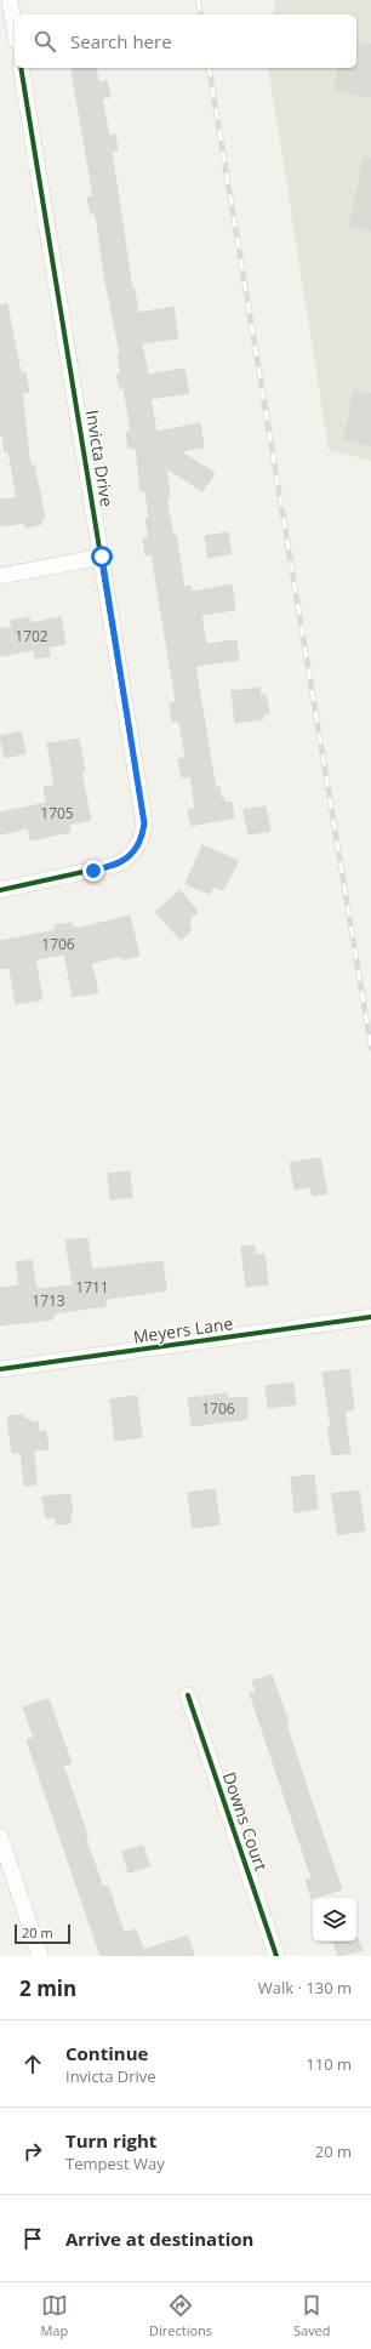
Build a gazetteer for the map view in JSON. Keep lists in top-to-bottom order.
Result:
{
  "streets": {
    "street": ["Invicta Drive", "Meyers Lane", "Downs Court"]
  },
  "house_numbers": [
    "1702",
    "1705",
    "1706",
    "1711",
    "1713",
    "1706"
  ],
  "scale_bar": "20 m",
  "page": {
    "search": "Search here",
    "scale": "20 m",
    "heading": ["2 min", "Walk · 130 m"],
    "list": [
      ["Continue", "Invicta Drive", "110 m"],
      ["Turn right", "Tempest Way", "20 m"],
      "Arrive at destination"
    ],
    "nav": ["Map", "Directions", "Saved"]
  }
}
